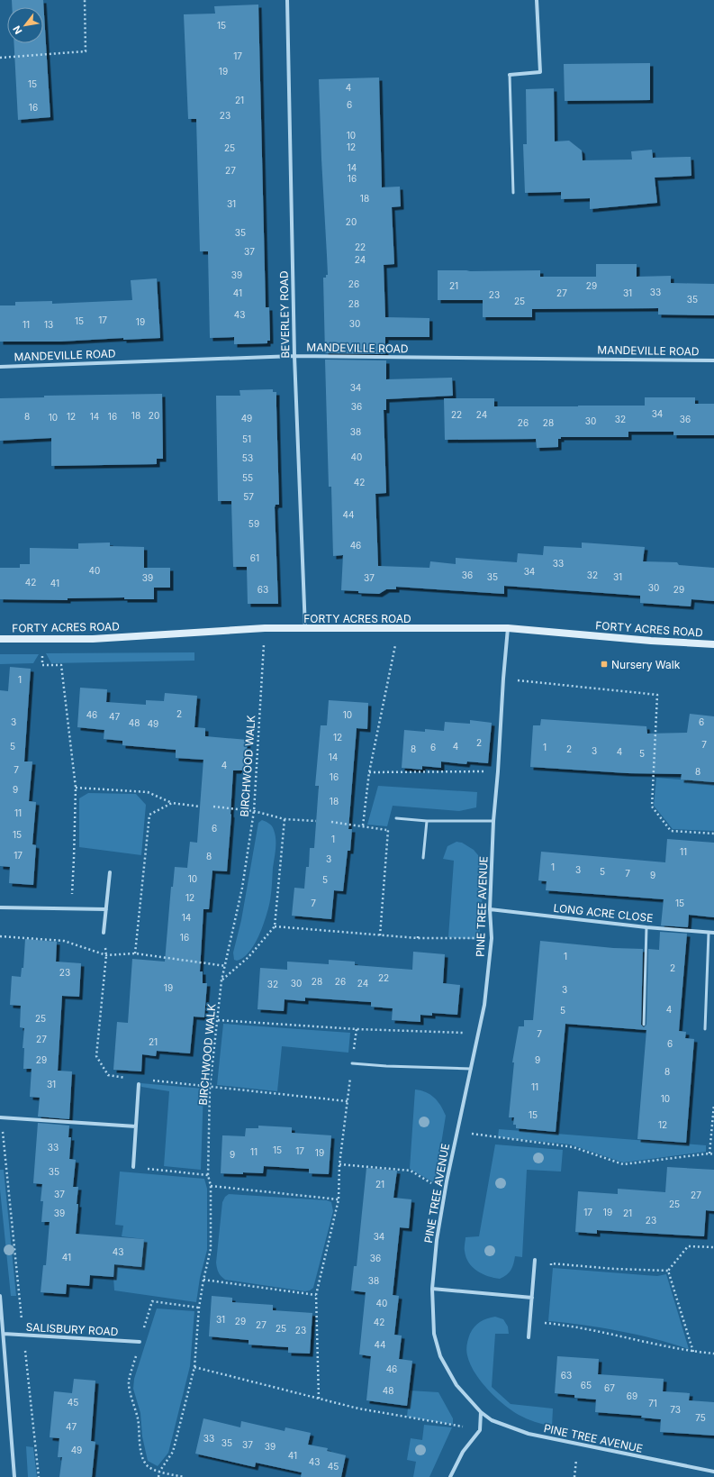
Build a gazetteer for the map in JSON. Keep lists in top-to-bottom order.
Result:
{
  "streets": {
    "street": [
      "BEVERLEY ROAD",
      "MANDEVILLE ROAD",
      "FORTY ACRES ROAD",
      "PINE TREE AVENUE",
      "LONG ACRE CLOSE",
      "SALISBURY ROAD"
    ],
    "path": ["BIRCHWOOD WALK"]
  },
  "crossings": [
    ["BEVERLEY ROAD", "MANDEVILLE ROAD"],
    ["BEVERLEY ROAD", "FORTY ACRES ROAD"],
    ["FORTY ACRES ROAD", "BIRCHWOOD WALK"],
    ["FORTY ACRES ROAD", "PINE TREE AVENUE"],
    ["PINE TREE AVENUE", "LONG ACRE CLOSE"]
  ],
  "places": {
    "transit": ["Nursery Walk"]
  },
  "house_numbers": [
    "15",
    "17",
    "19",
    "15",
    "4",
    "21",
    "6",
    "16",
    "23",
    "10",
    "12",
    "25",
    "14",
    "27",
    "16",
    "18",
    "31",
    "20",
    "35",
    "22",
    "37",
    "24",
    "39",
    "26",
    "21",
    "29",
    "33",
    "41",
    "27",
    "31",
    "23",
    "35",
    "25",
    "28",
    "43",
    "17",
    "15",
    "19",
    "30",
    "11",
    "13",
    "34",
    "36",
    "34",
    "22",
    "24",
    "18",
    "20",
    "8",
    "12",
    "14",
    "16",
    "10",
    "49",
    "32",
    "36",
    "30",
    "26",
    "28",
    "38",
    "51",
    "40",
    "53",
    "55",
    "42",
    "57",
    "44",
    "59",
    "46",
    "61",
    "33",
    "40",
    "34",
    "36",
    "32",
    "35",
    "31",
    "39",
    "37",
    "42",
    "41",
    "30",
    "63",
    "29",
    "1",
    "2",
    "46",
    "10",
    "47",
    "3",
    "6",
    "48",
    "49",
    "12",
    "2",
    "7",
    "5",
    "4",
    "6",
    "1",
    "8",
    "2",
    "3",
    "4",
    "5",
    "14",
    "4",
    "7",
    "8",
    "16",
    "9",
    "18",
    "11",
    "6",
    "15",
    "1",
    "11",
    "17",
    "8",
    "3",
    "1",
    "3",
    "5",
    "7",
    "9",
    "10",
    "5",
    "12",
    "7",
    "15",
    "14",
    "16",
    "1",
    "2",
    "23",
    "22",
    "28",
    "26",
    "30",
    "24",
    "32",
    "19",
    "3",
    "4",
    "5",
    "25",
    "7",
    "27",
    "21",
    "6",
    "29",
    "9",
    "8",
    "31",
    "11",
    "10",
    "15",
    "12",
    "33",
    "15",
    "17",
    "11",
    "19",
    "9",
    "35",
    "21",
    "37",
    "27",
    "25",
    "17",
    "19",
    "39",
    "21",
    "23",
    "34",
    "43",
    "41",
    "36",
    "38",
    "40",
    "31",
    "29",
    "42",
    "27",
    "25",
    "23",
    "44",
    "46",
    "63",
    "65",
    "67",
    "48",
    "69",
    "45",
    "71",
    "73",
    "75",
    "47",
    "33",
    "35",
    "37",
    "39",
    "49",
    "41",
    "43",
    "45"
  ],
  "north": "bottom left"
}
